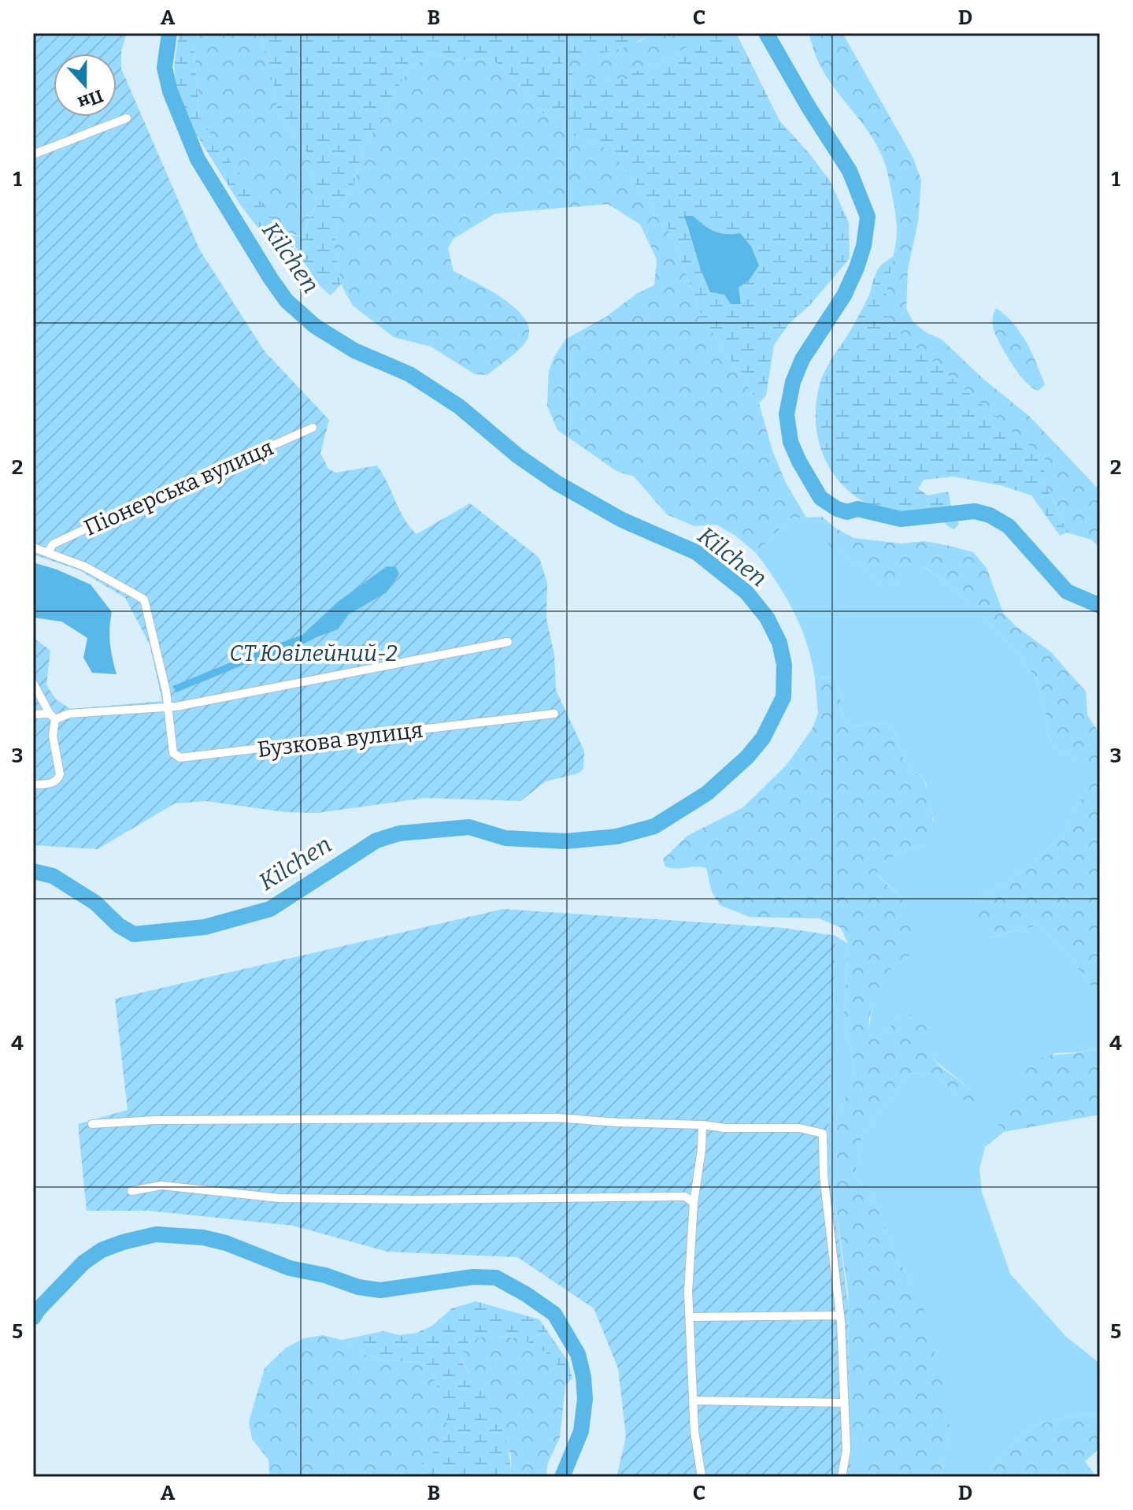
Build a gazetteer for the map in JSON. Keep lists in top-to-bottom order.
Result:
{
  "streets": {
    "street": ["Піонерська вулиця", "Бузкова вулиця"]
  },
  "crossings": [
    ["Піонерська вулиця", "Бузкова вулиця"]
  ],
  "water": ["Kilchen"],
  "parks": ["СT Ювілейний-2"],
  "north": "bottom",
  "grid": {
    "columns": [
      "A",
      "B",
      "C",
      "D"
    ],
    "rows": [
      "1",
      "2",
      "3",
      "4",
      "5"
    ]
  }
}
